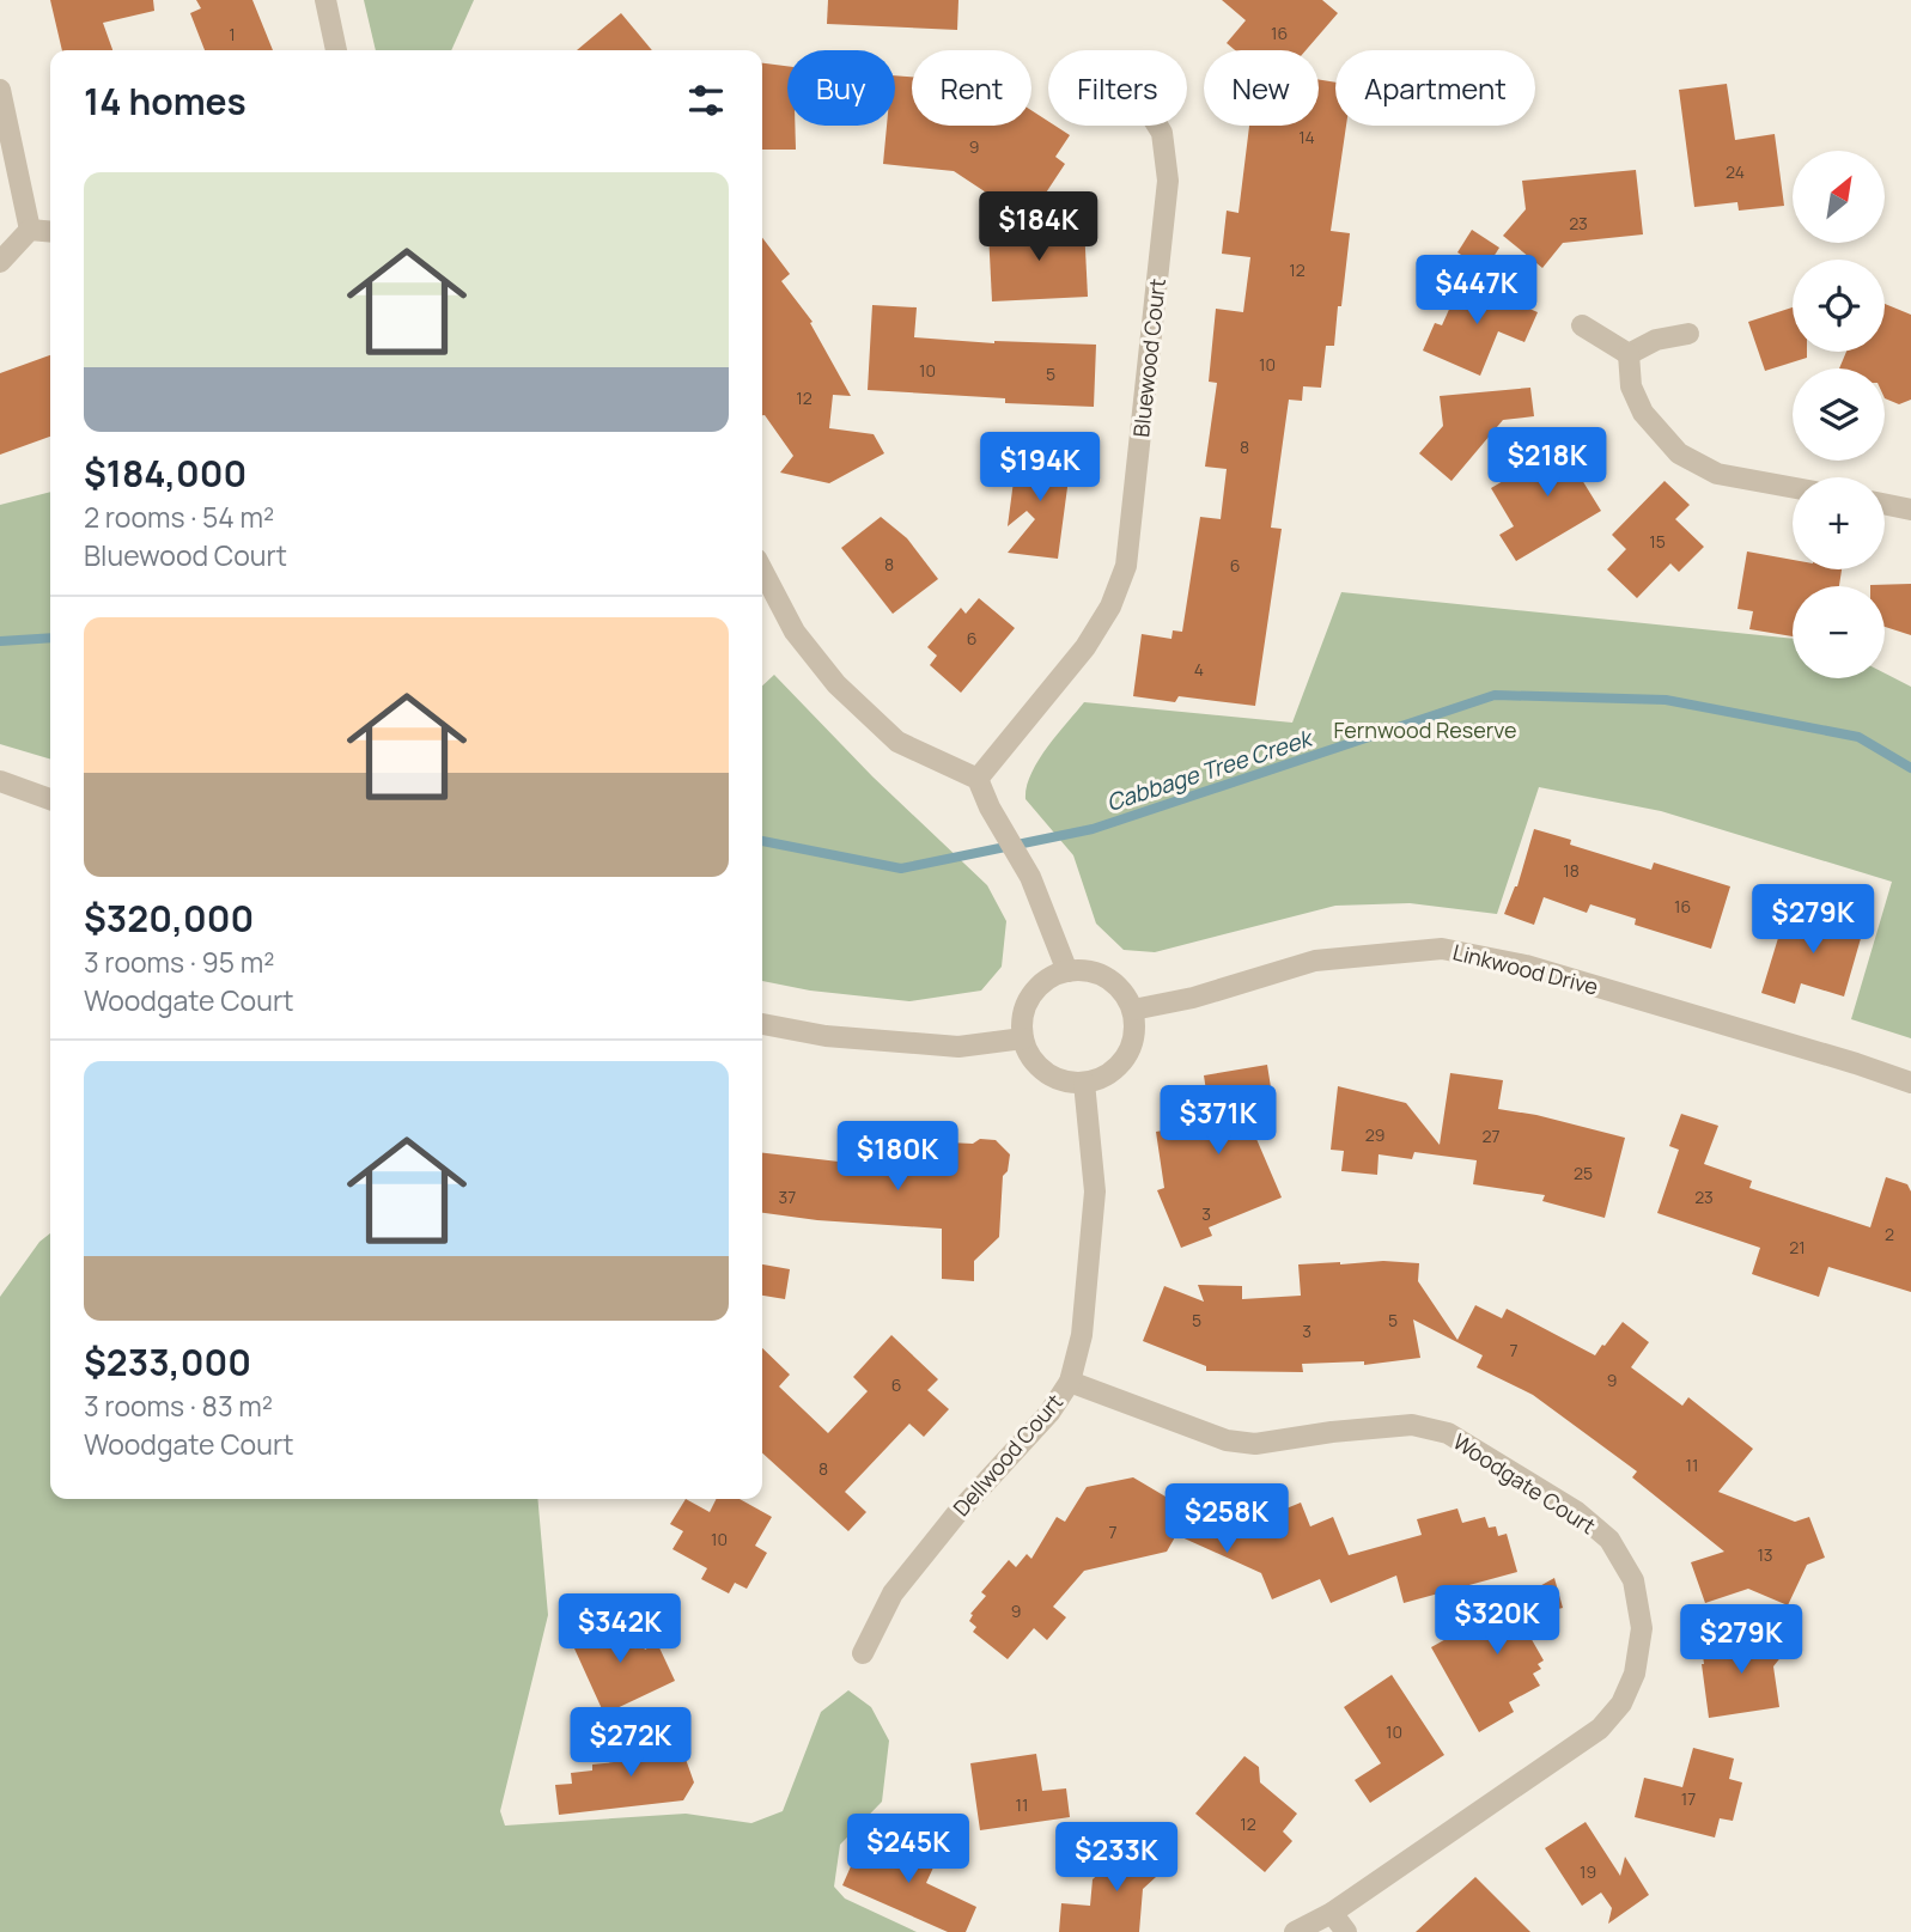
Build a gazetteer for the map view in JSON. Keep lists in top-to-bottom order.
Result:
{
  "streets": {
    "street": [
      "Bluewood Court",
      "Linkwood Drive",
      "Dellwood Court",
      "Woodgate Court"
    ]
  },
  "crossings": [
    ["Linkwood Drive", "Dellwood Court"],
    ["Dellwood Court", "Woodgate Court"]
  ],
  "water": ["Cabbage Tree Creek"],
  "parks": ["Fernwood Reserve"],
  "house_numbers": [
    "16",
    "1",
    "14",
    "9",
    "24",
    "23",
    "12",
    "10",
    "10",
    "5",
    "12",
    "8",
    "15",
    "8",
    "6",
    "6",
    "4",
    "18",
    "16",
    "29",
    "27",
    "25",
    "37",
    "23",
    "3",
    "2",
    "21",
    "5",
    "5",
    "3",
    "7",
    "9",
    "6",
    "11",
    "8",
    "7",
    "10",
    "13",
    "9",
    "10",
    "17",
    "11",
    "12",
    "19"
  ],
  "north": "top right",
  "page": {
    "chip": [
      "Buy",
      "Rent",
      "Filters",
      "New",
      "Apartment"
    ],
    "heading": "14 homes",
    "map_buttons": ["+", "−"],
    "list": [
      {
        "name": "$184,000",
        "note": "2 rooms · 54 m² · Bluewood Court"
      },
      {
        "name": "$320,000",
        "note": "3 rooms · 95 m² · Woodgate Court"
      },
      {
        "name": "$233,000",
        "note": "3 rooms · 83 m² · Woodgate Court"
      }
    ],
    "price": [
      "$184K",
      "$447K",
      "$218K",
      "$194K",
      "$279K",
      "$371K",
      "$180K",
      "$258K",
      "$320K",
      "$342K",
      "$279K",
      "$272K",
      "$245K",
      "$233K"
    ]
  }
}
